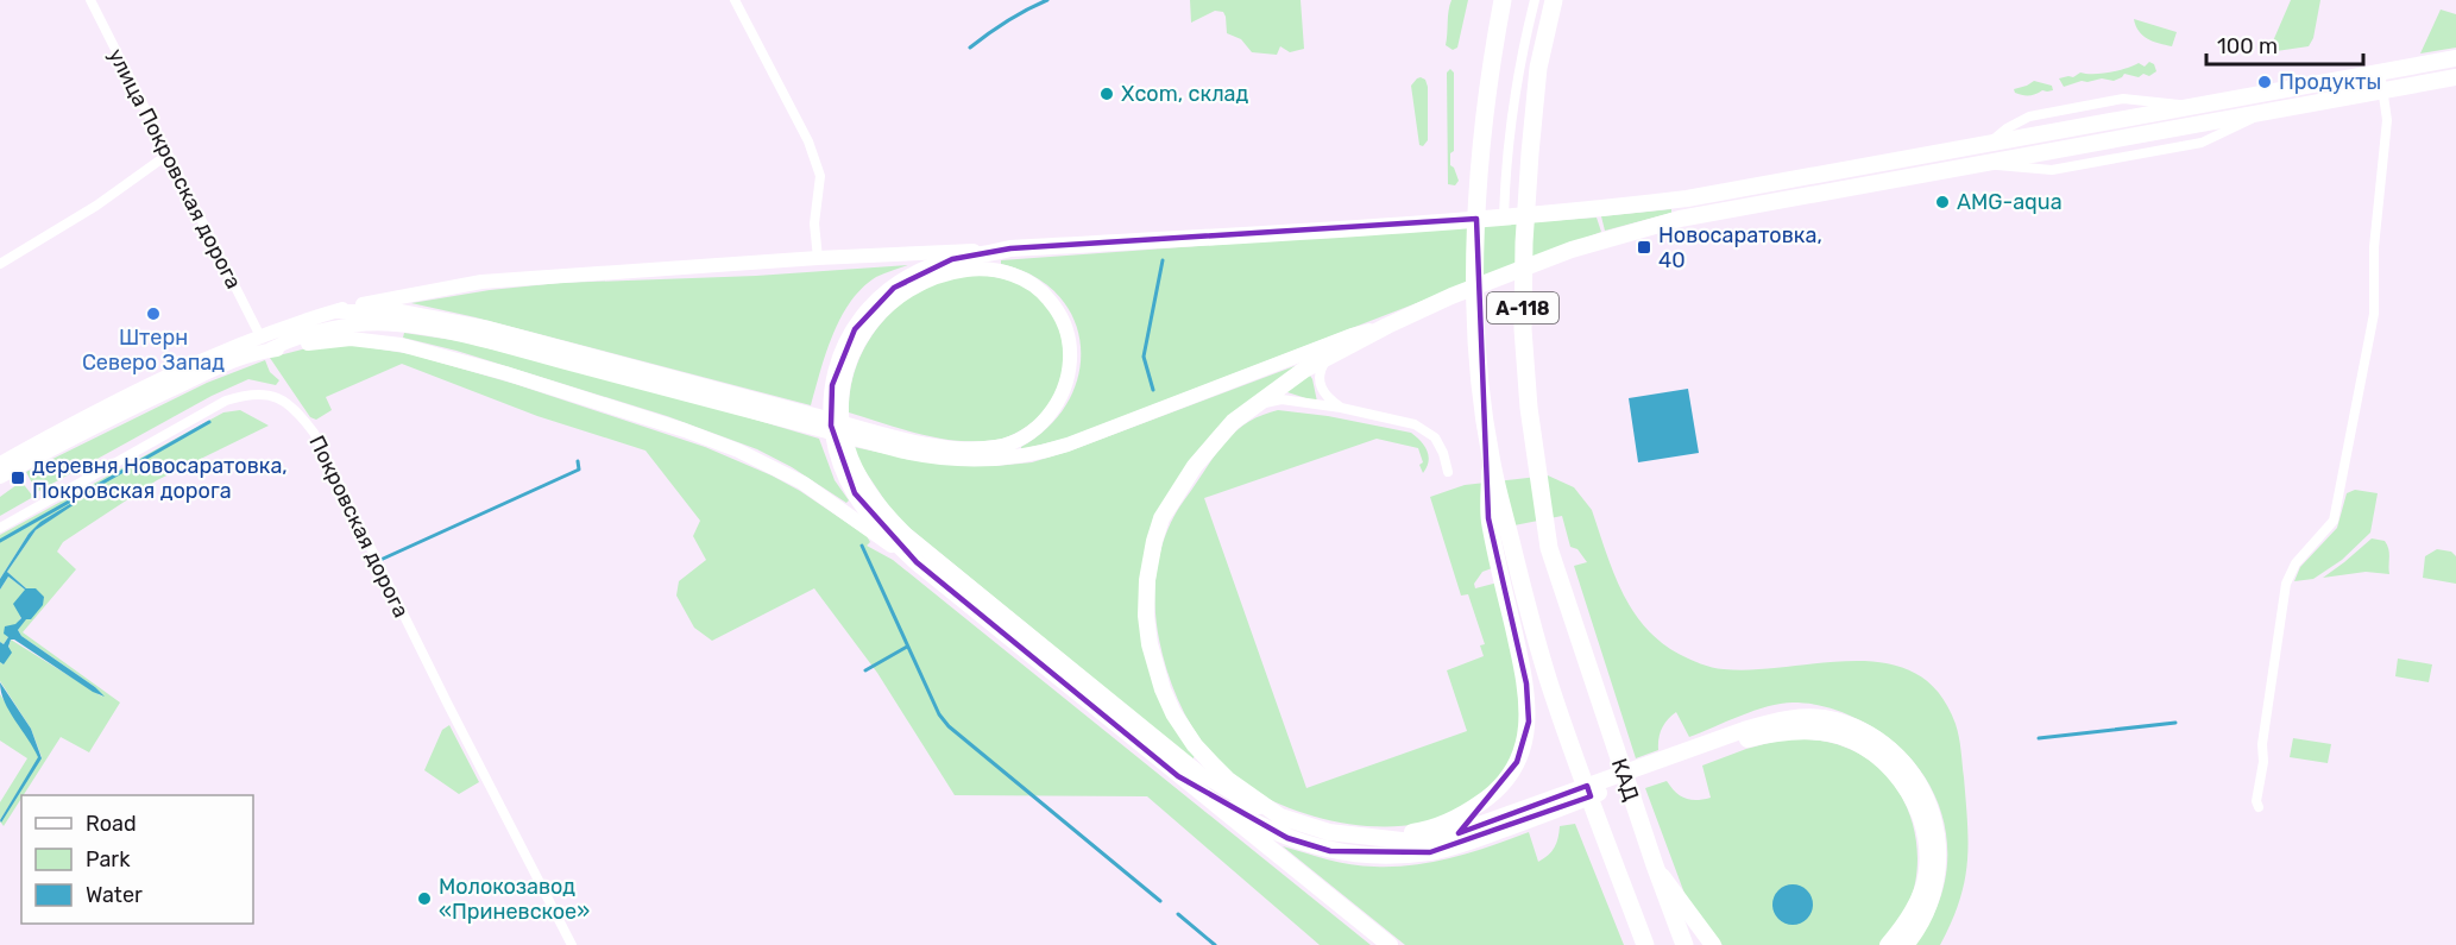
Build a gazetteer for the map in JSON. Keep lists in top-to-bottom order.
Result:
{
  "streets": {
    "highway": ["А-118", "КАД"],
    "street": ["улица Покровская дорога", "Покровская дорога"]
  },
  "crossings": [
    ["А-118", "КАД"]
  ],
  "places": {
    "other": [
      "Продукты",
      "Xсom, склад",
      "AMG-aqua",
      "Штерн Северо Запад",
      "Молокозавод «Приневское»"
    ],
    "transit": ["Новосаратовка, 40", "деревня Новосаратовка, Покровская дорога"]
  },
  "legend": ["Road", "Park", "Water"],
  "scale_bar": "100 m"
}
